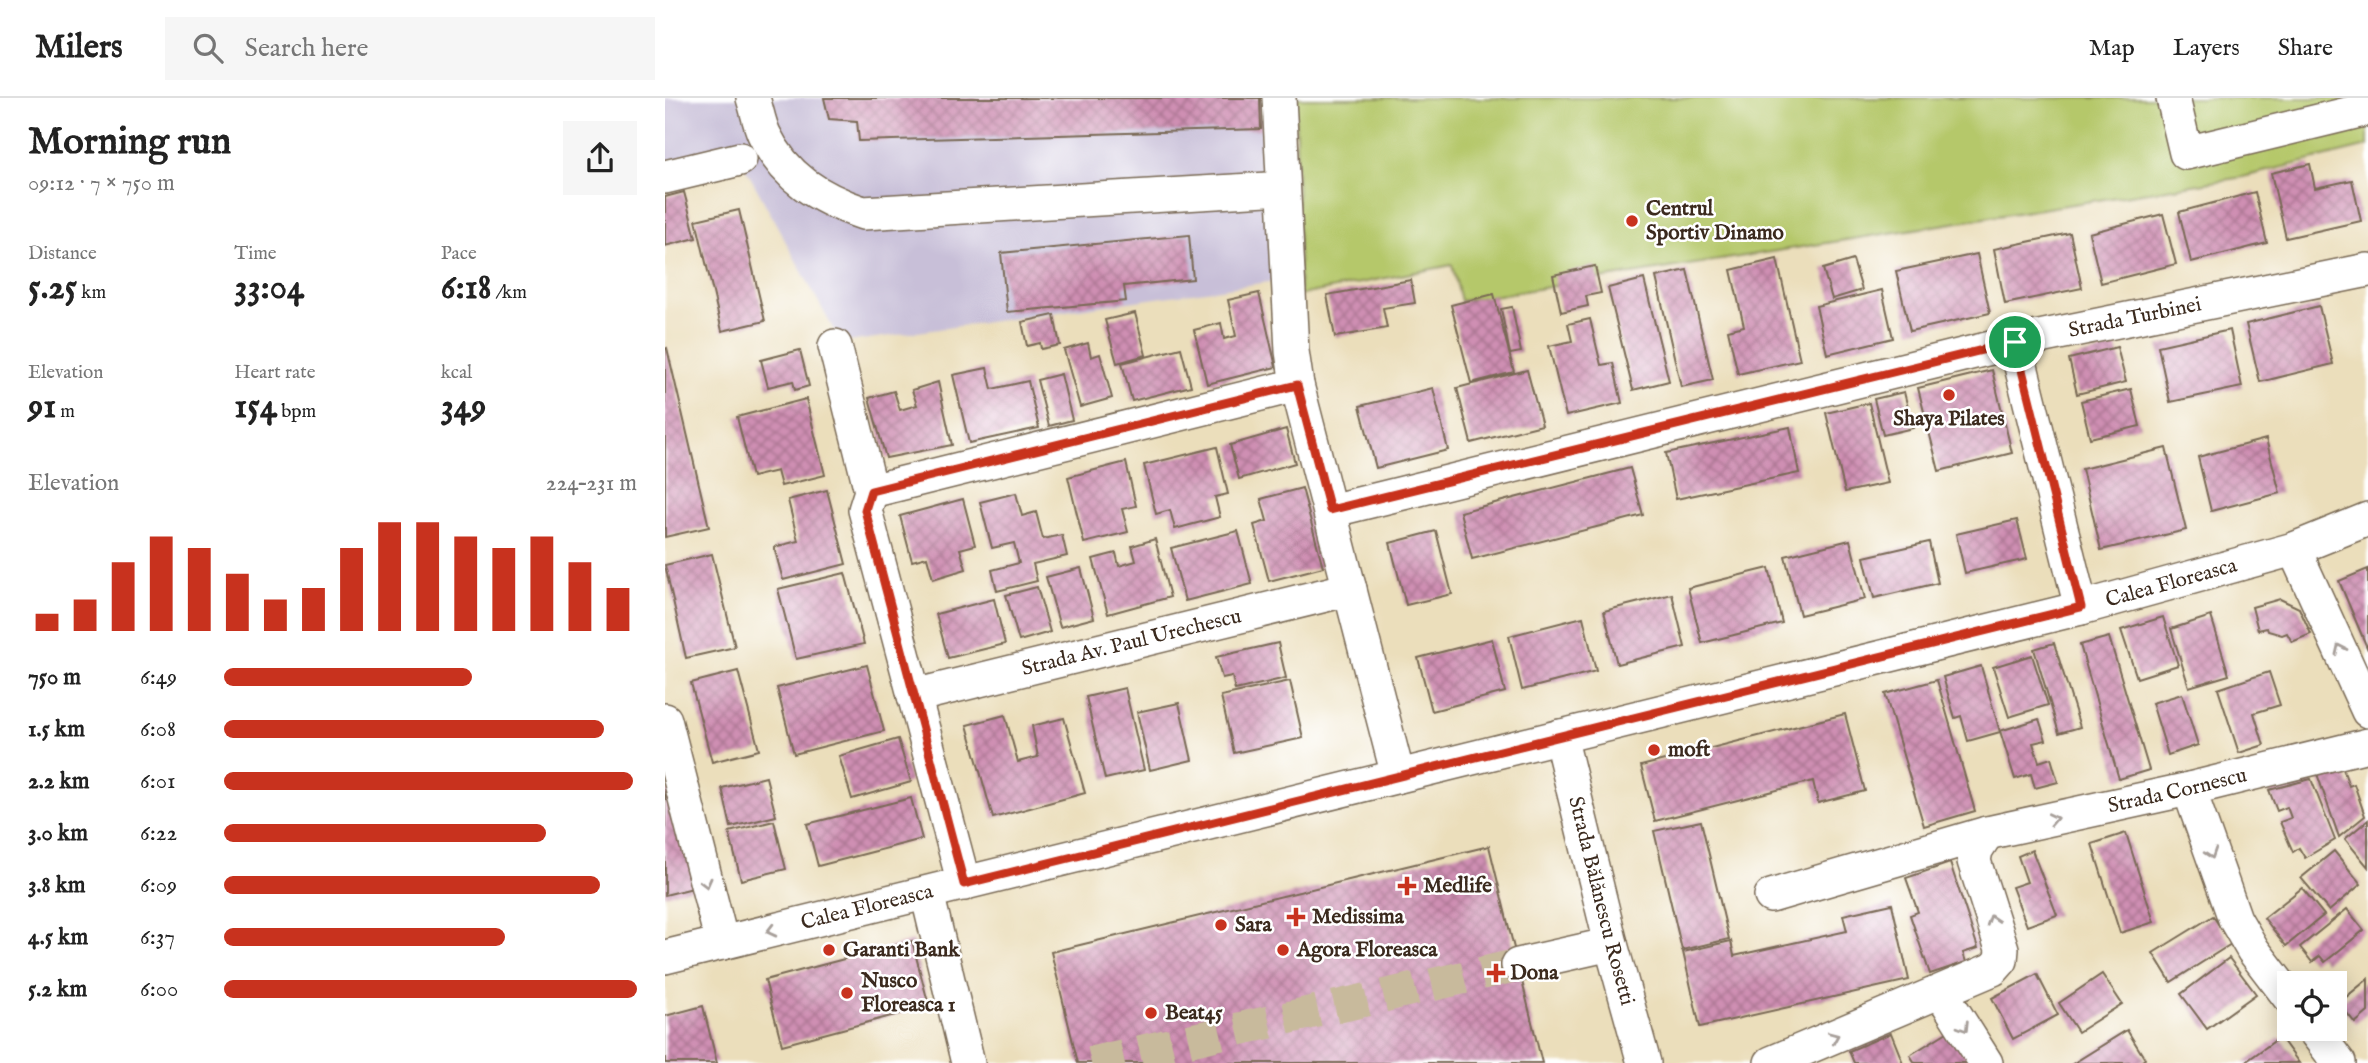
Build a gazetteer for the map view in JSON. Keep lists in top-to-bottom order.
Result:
{
  "streets": {
    "street": [
      "Strada Turbinei",
      "Calea Floreasca",
      "Strada Av. Paul Urechescu",
      "Strada Cornescu",
      "Strada Bălănescu Rosetti"
    ]
  },
  "crossings": [
    ["Calea Floreasca", "Strada Bălănescu Rosetti"]
  ],
  "places": {
    "other": [
      "Centrul Sportiv Dinamo",
      "Shaya Pilates",
      "moft",
      "Sara",
      "Garanti Bank",
      "Agora Floreasca",
      "Nusco Floreasca 1",
      "Beat45"
    ],
    "health": ["Medlife", "Medissima", "Dona"]
  },
  "page": {
    "header": "Milers",
    "search": "Search here",
    "nav": ["Map", "Layers", "Share"],
    "heading": ["Morning run", "09:12 · 7 × 750 m"],
    "stats": [
      ["Distance", "5.25 km"],
      ["Time", "33:04"],
      ["Pace", "6:18 /km"],
      ["Elevation", "91 m"],
      ["Heart rate", "154 bpm"],
      ["kcal", "349"]
    ],
    "chart": ["Elevation", "224–231 m"],
    "list": [
      {
        "name": "750 m",
        "note": "6:49"
      },
      {
        "name": "1.5 km",
        "note": "6:08"
      },
      {
        "name": "2.2 km",
        "note": "6:01"
      },
      {
        "name": "3.0 km",
        "note": "6:22"
      },
      {
        "name": "3.8 km",
        "note": "6:09"
      },
      {
        "name": "4.5 km",
        "note": "6:37"
      },
      {
        "name": "5.2 km",
        "note": "6:00"
      }
    ]
  }
}
